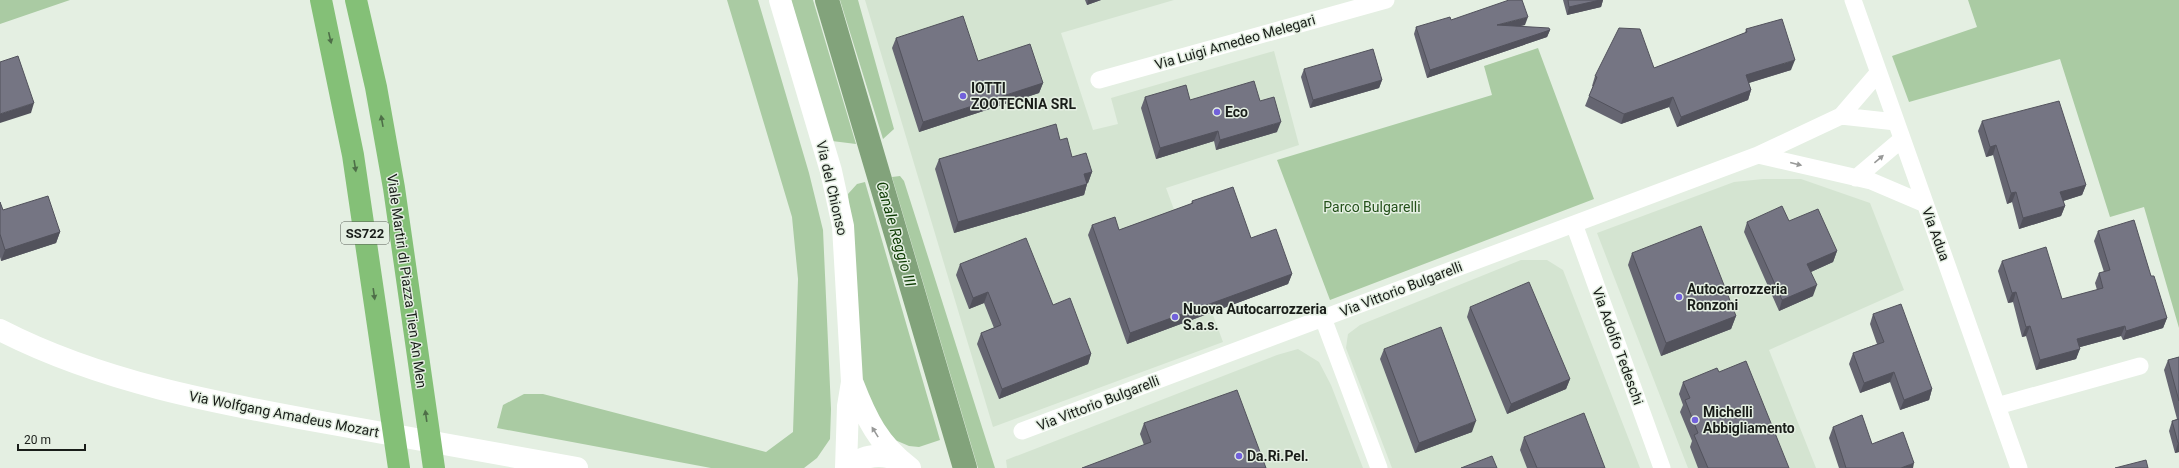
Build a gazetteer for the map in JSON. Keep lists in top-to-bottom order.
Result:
{
  "streets": {
    "highway": ["SS722", "Viale Martiri di Piazza Tien An Men"],
    "main road": ["Via del Chionso", "Via Wolfgang Amadeus Mozart"],
    "street": [
      "Via Luigi Amedeo Melegari",
      "Via Adua",
      "Via Vittorio Bulgarelli",
      "Via Adolfo Tedeschi"
    ]
  },
  "crossings": [
    ["Via Adua", "Via Vittorio Bulgarelli"],
    ["Via Vittorio Bulgarelli", "Via Adolfo Tedeschi"]
  ],
  "water": ["Canale Reggio III"],
  "parks": ["Parco Bulgarelli"],
  "places": [
    "IOTTI ZOOTECNIA SRL",
    "Eco",
    "Autocarrozzeria Ronzoni",
    "Nuova Autocarrozzeria S.a.s.",
    "Michelli Abbigliamento",
    "Da.Ri.Pel."
  ],
  "scale_bar": "20 m"
}
